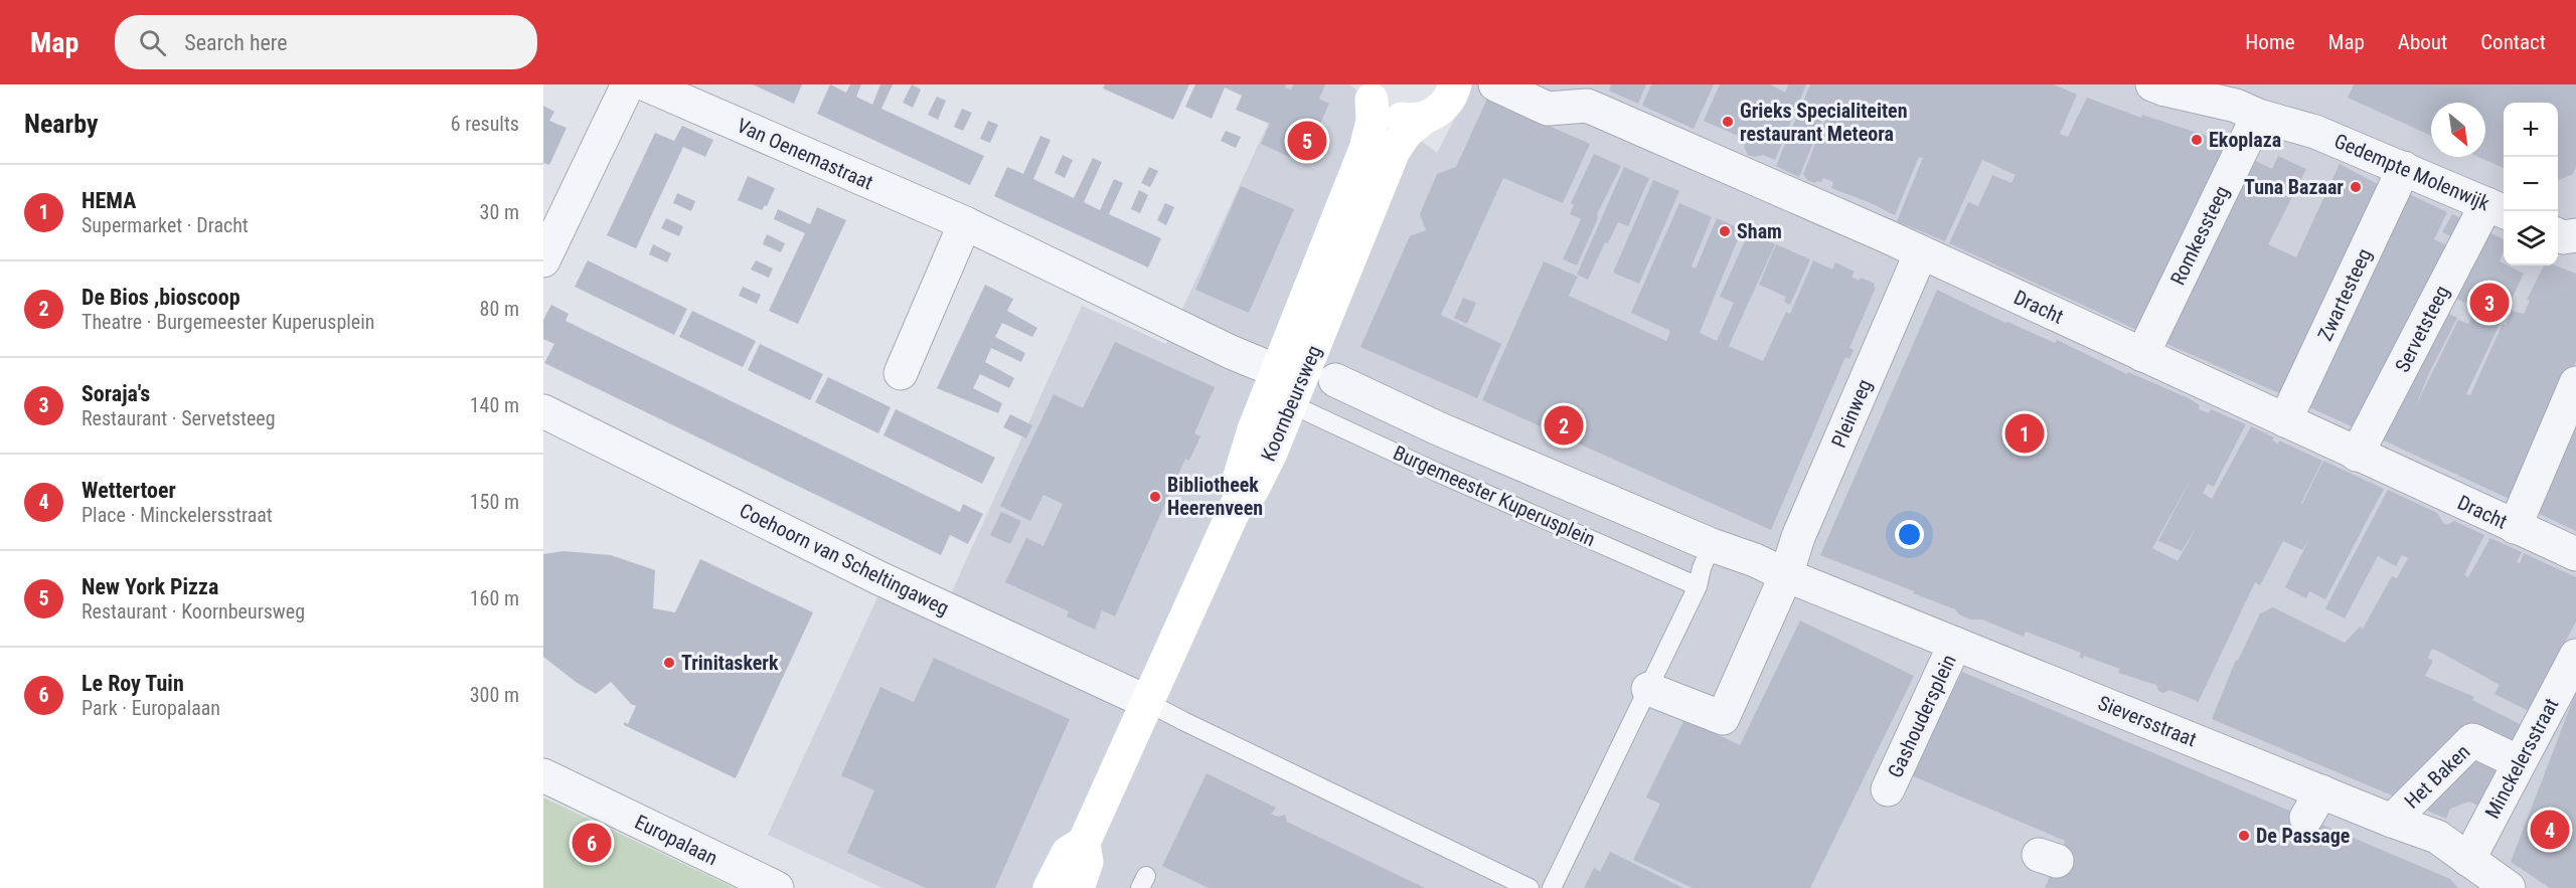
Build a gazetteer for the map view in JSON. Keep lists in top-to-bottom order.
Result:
{
  "streets": {
    "main road": ["Koornbeursweg"],
    "street": [
      "Van Oenemastraat",
      "Gedempte Molenwijk",
      "Romkessteeg",
      "Zwartesteeg",
      "Dracht",
      "Servetsteeg",
      "Pleinweg",
      "Burgemeester Kuperusplein",
      "Coehoorn van Scheltingaweg",
      "Gashoudersplein",
      "Sieversstraat",
      "Minckelersstraat",
      "Het Baken",
      "Europalaan"
    ]
  },
  "crossings": [
    ["Van Oenemastraat", "Koornbeursweg"],
    ["Gedempte Molenwijk", "Romkessteeg"],
    ["Gedempte Molenwijk", "Zwartesteeg"],
    ["Gedempte Molenwijk", "Servetsteeg"],
    ["Romkessteeg", "Dracht"],
    ["Zwartesteeg", "Dracht"],
    ["Dracht", "Servetsteeg"],
    ["Dracht", "Pleinweg"],
    ["Koornbeursweg", "Burgemeester Kuperusplein"],
    ["Pleinweg", "Burgemeester Kuperusplein"],
    ["Pleinweg", "Sieversstraat"],
    ["Burgemeester Kuperusplein", "Sieversstraat"],
    ["Gashoudersplein", "Sieversstraat"],
    ["Sieversstraat", "Minckelersstraat"],
    ["Sieversstraat", "Het Baken"],
    ["Minckelersstraat", "Het Baken"]
  ],
  "places": [
    "Grieks Specialiteiten restaurant Meteora",
    "Ekoplaza",
    "Tuna Bazaar",
    "Sham",
    "Bibliotheek Heerenveen",
    "Trinitaskerk",
    "De Passage"
  ],
  "north": "bottom right",
  "page": {
    "header": "Map",
    "search": "Search here",
    "nav": [
      "Home",
      "Map",
      "About",
      "Contact"
    ],
    "heading": ["Nearby", "6 results"],
    "map_buttons": ["+", "−"],
    "pins": [
      "5",
      "3",
      "2",
      "1",
      "4",
      "6"
    ],
    "list": [
      {
        "mark": "1",
        "name": "HEMA",
        "note": "Supermarket · Dracht",
        "value": "30 m"
      },
      {
        "mark": "2",
        "name": "De Bios ,bioscoop",
        "note": "Theatre · Burgemeester Kuperusplein",
        "value": "80 m"
      },
      {
        "mark": "3",
        "name": "Soraja's",
        "note": "Restaurant · Servetsteeg",
        "value": "140 m"
      },
      {
        "mark": "4",
        "name": "Wettertoer",
        "note": "Place · Minckelersstraat",
        "value": "150 m"
      },
      {
        "mark": "5",
        "name": "New York Pizza",
        "note": "Restaurant · Koornbeursweg",
        "value": "160 m"
      },
      {
        "mark": "6",
        "name": "Le Roy Tuin",
        "note": "Park · Europalaan",
        "value": "300 m"
      }
    ]
  }
}
